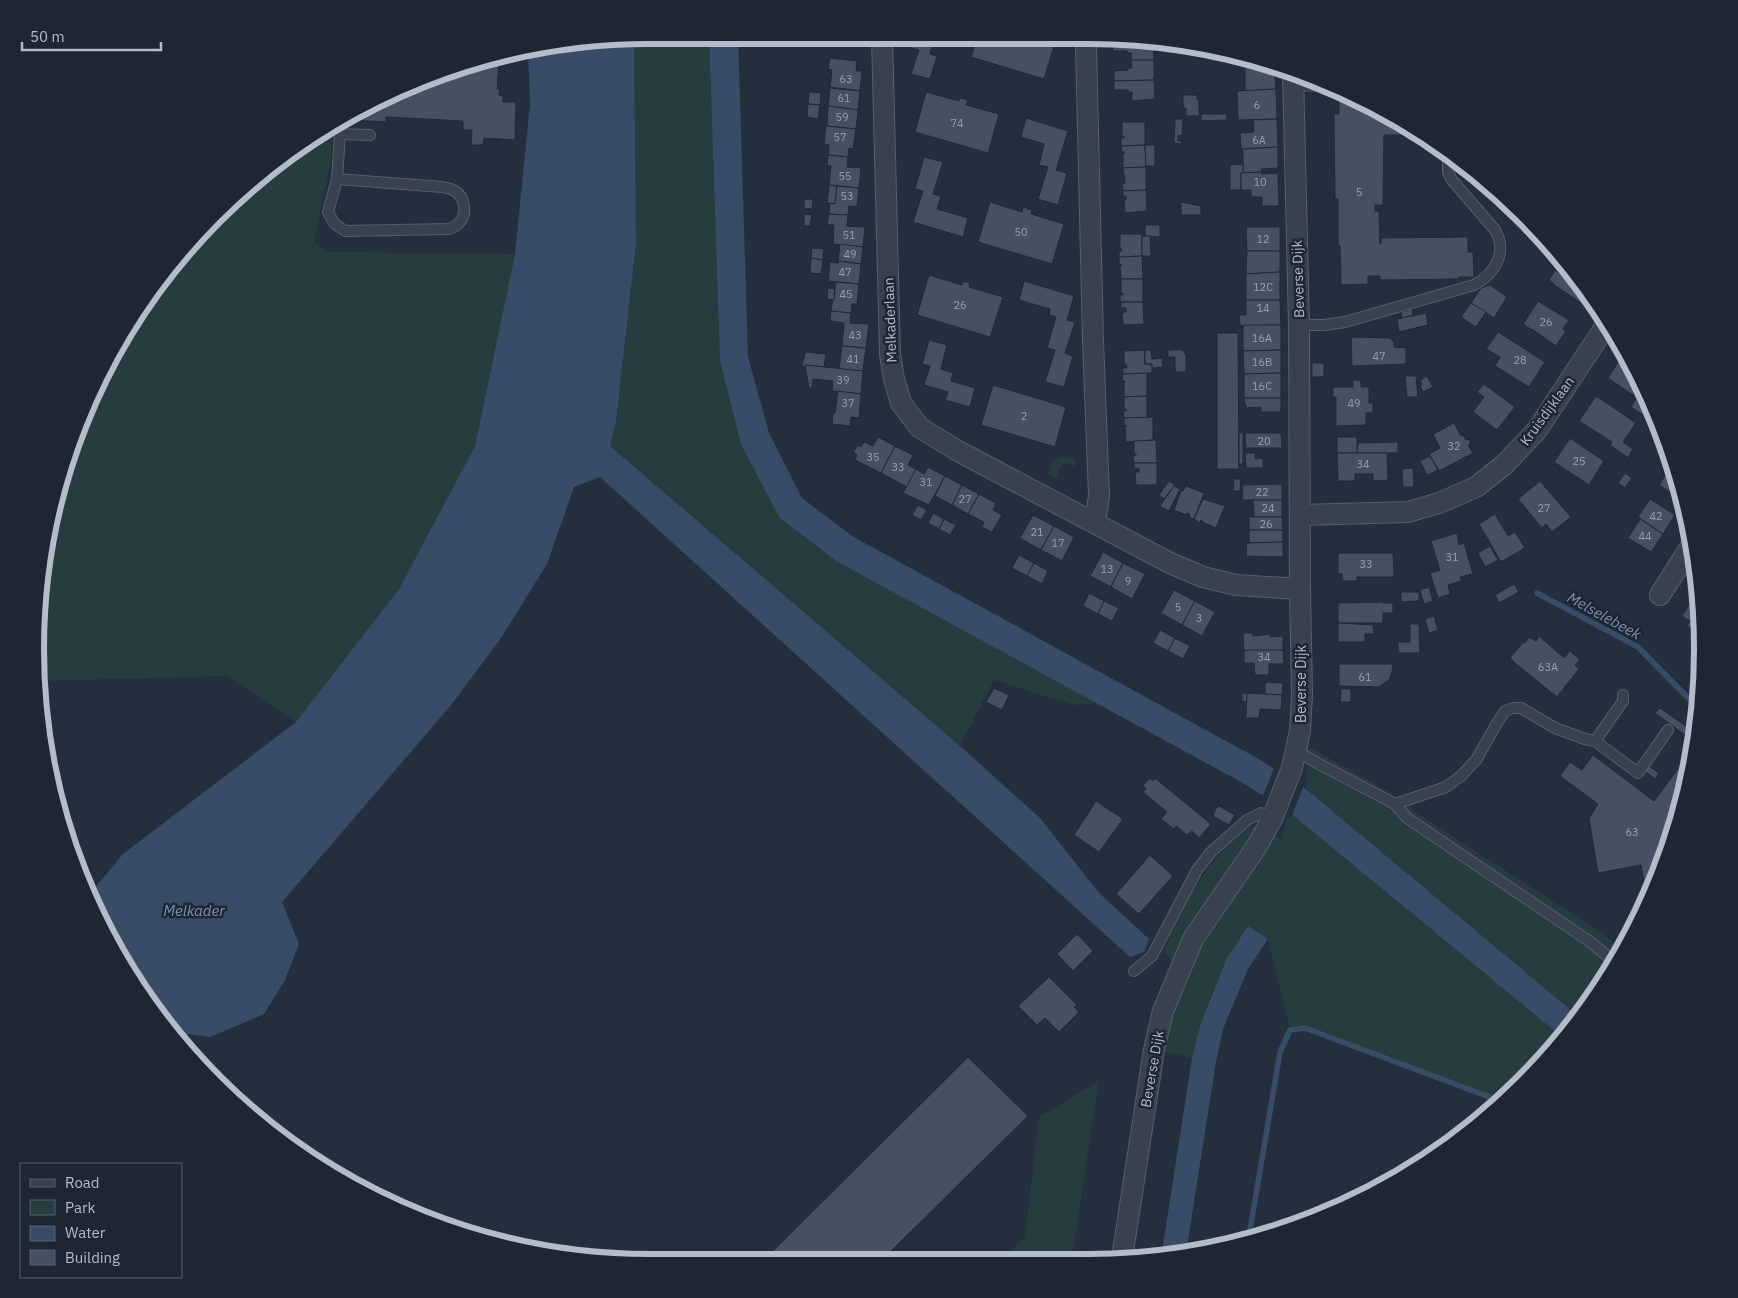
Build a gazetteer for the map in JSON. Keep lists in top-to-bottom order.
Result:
{
  "streets": {
    "street": ["Beverse Dijk", "Melkaderlaan", "Kruisdijklaan"]
  },
  "crossings": [
    ["Beverse Dijk", "Melkaderlaan"],
    ["Beverse Dijk", "Kruisdijklaan"]
  ],
  "water": ["Melselebeek", "Melkader"],
  "house_numbers": [
    "63",
    "61",
    "6",
    "59",
    "74",
    "57",
    "6A",
    "55",
    "10",
    "5",
    "53",
    "50",
    "51",
    "12",
    "49",
    "47",
    "12C",
    "45",
    "26",
    "14",
    "26",
    "43",
    "16A",
    "47",
    "41",
    "28",
    "16B",
    "39",
    "16C",
    "37",
    "49",
    "2",
    "20",
    "32",
    "35",
    "25",
    "34",
    "33",
    "31",
    "22",
    "27",
    "24",
    "27",
    "42",
    "26",
    "21",
    "44",
    "17",
    "31",
    "33",
    "13",
    "9",
    "5",
    "3",
    "34",
    "63A",
    "61",
    "63"
  ],
  "legend": [
    "Road",
    "Park",
    "Water",
    "Building"
  ],
  "scale_bar": "50 m"
}
